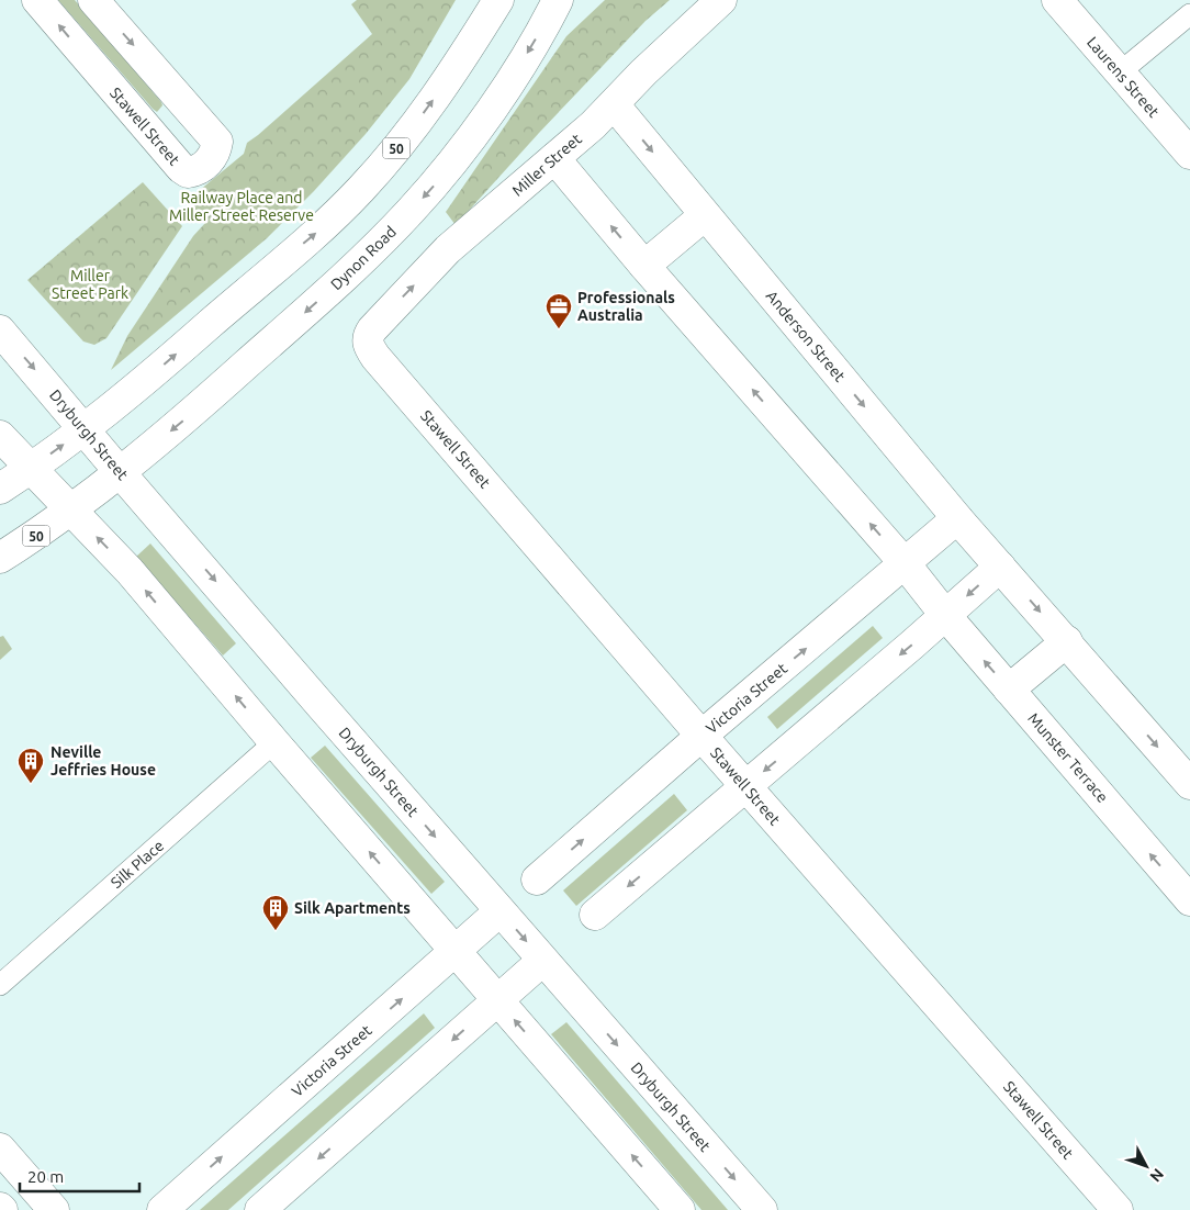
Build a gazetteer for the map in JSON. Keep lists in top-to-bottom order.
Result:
{
  "streets": {
    "street": [
      "Laurens Street",
      "Stawell Street",
      "50",
      "Miller Street",
      "Dynon Road",
      "Anderson Street",
      "Dryburgh Street",
      "Victoria Street",
      "Munster Terrace"
    ],
    "lane": ["Silk Place"]
  },
  "crossings": [
    ["Stawell Street", "Miller Street"],
    ["Stawell Street", "Victoria Street"],
    ["50", "Dynon Road"],
    ["50", "Dryburgh Street"],
    ["Miller Street", "Anderson Street"],
    ["Dynon Road", "Dryburgh Street"],
    ["Anderson Street", "Victoria Street"],
    ["Dryburgh Street", "Victoria Street"]
  ],
  "parks": ["Railway Place and Miller Street Reserve", "Miller Street Park"],
  "places": {
    "office": ["Professionals Australia"],
    "building": ["Neville Jeffries House", "Silk Apartments"]
  },
  "scale_bar": "20 m",
  "north": "bottom right"
}
